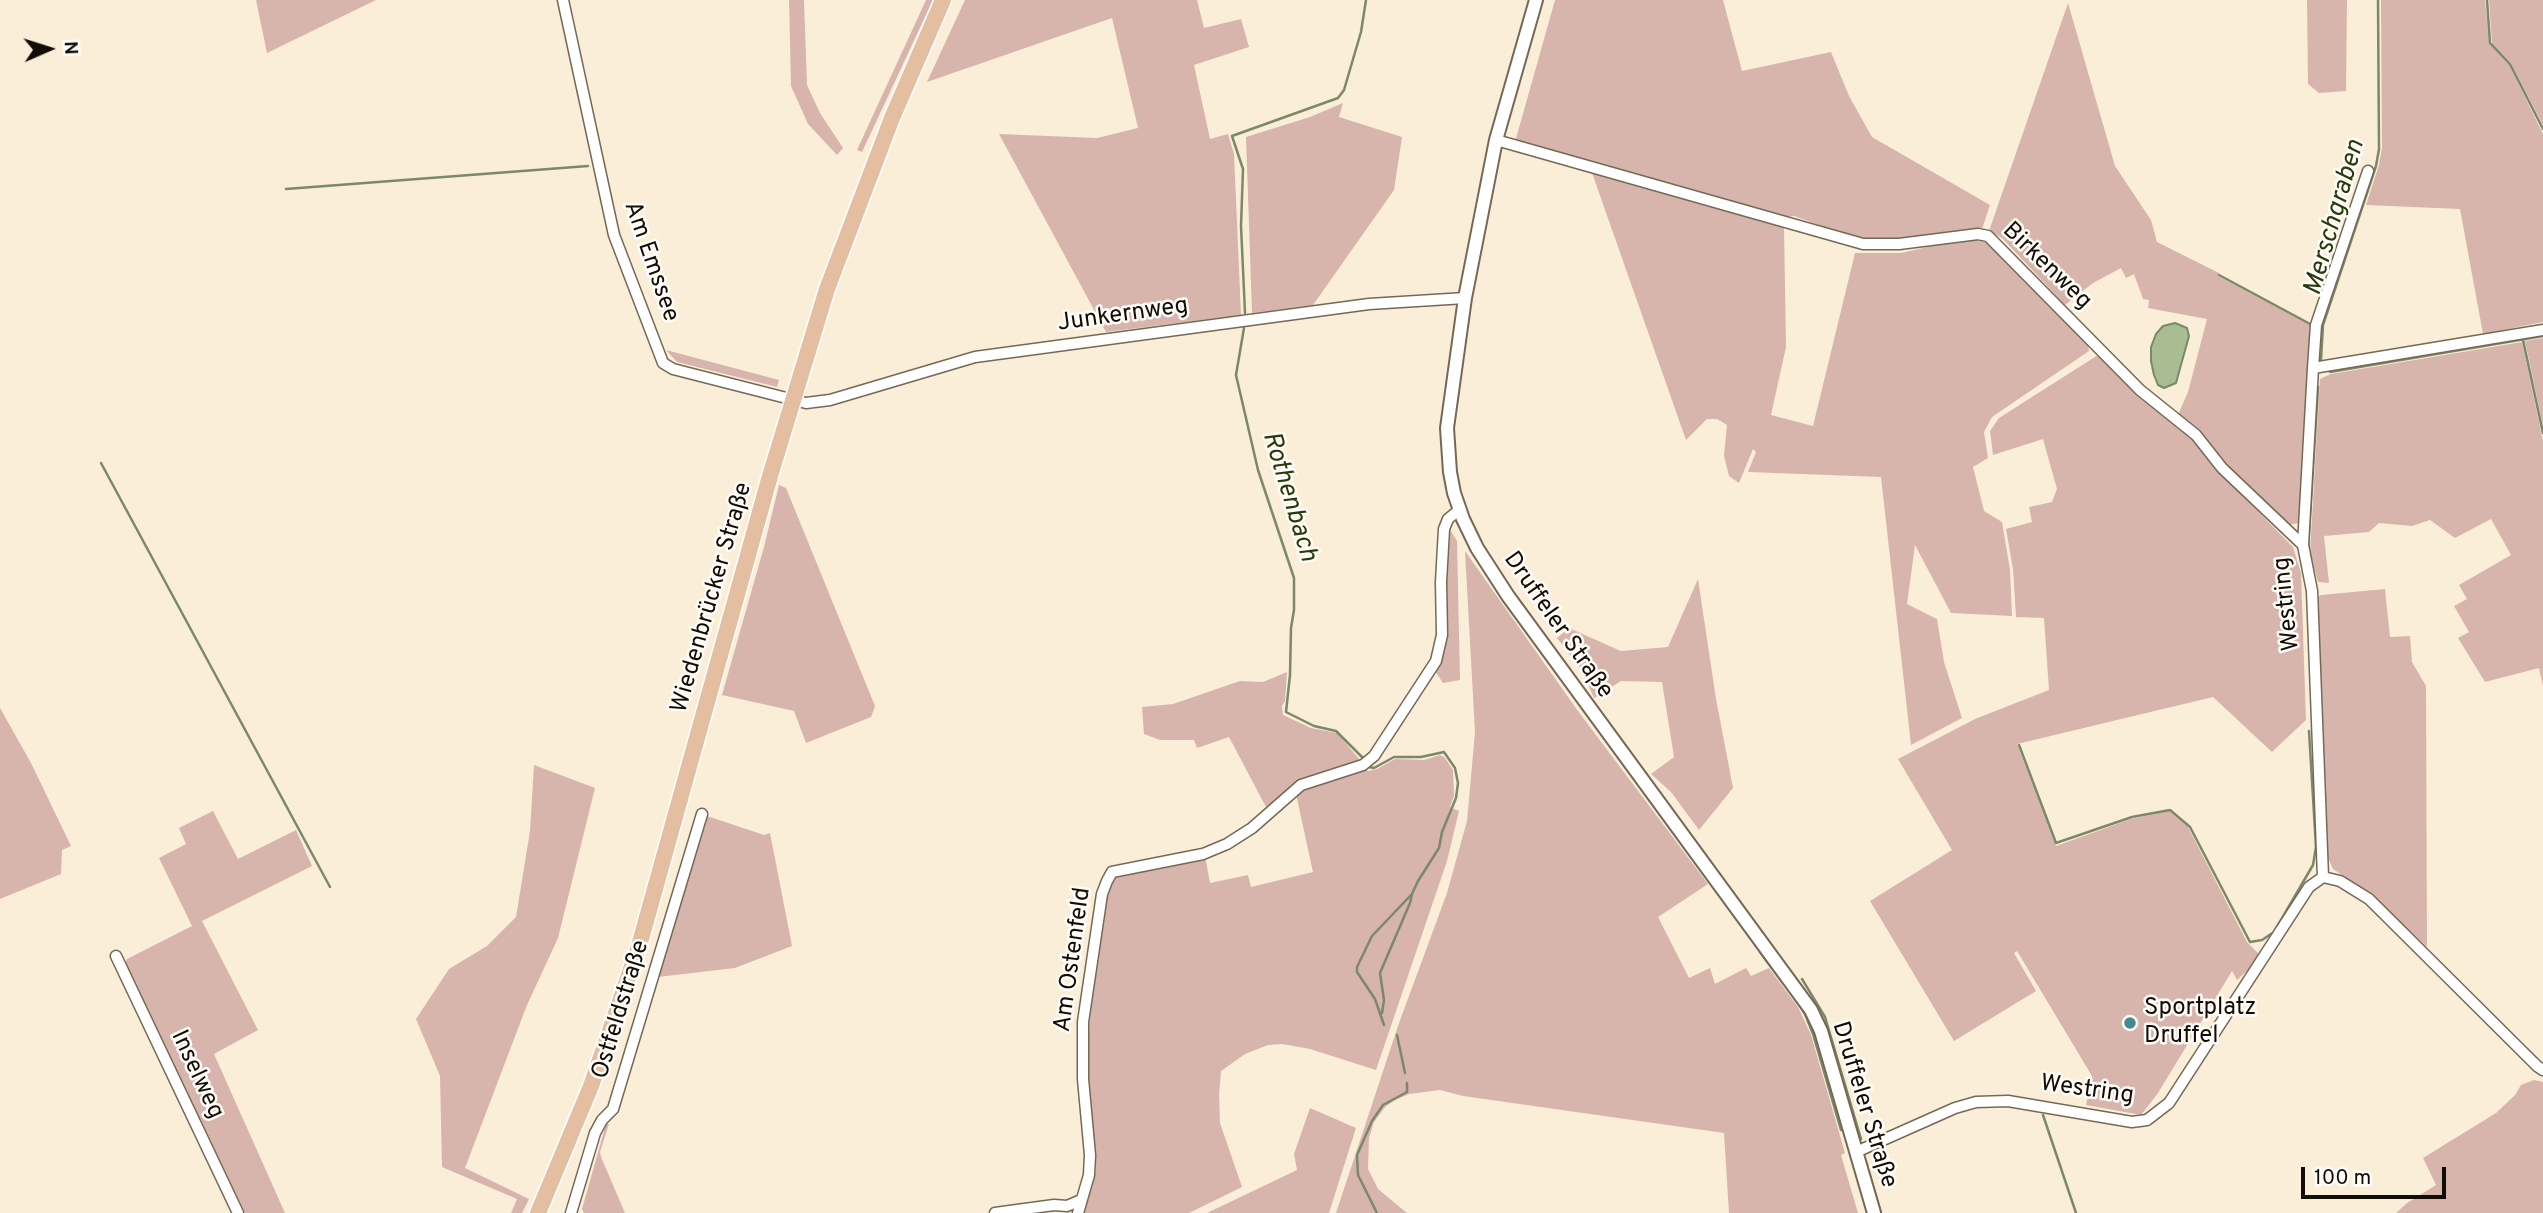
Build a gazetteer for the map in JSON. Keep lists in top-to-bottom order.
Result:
{
  "streets": {
    "main road": ["Wiedenbrücker Straße"],
    "street": [
      "Am Emssee",
      "Birkenweg",
      "Junkernweg",
      "Westring",
      "Druffeler Straße",
      "Am Ostenfeld",
      "Ostfeldstraße",
      "Inselweg"
    ]
  },
  "crossings": [
    ["Am Emssee", "Junkernweg"],
    ["Am Emssee", "Wiedenbrücker Straße"],
    ["Birkenweg", "Westring"],
    ["Birkenweg", "Druffeler Straße"],
    ["Junkernweg", "Wiedenbrücker Straße"],
    ["Junkernweg", "Druffeler Straße"],
    ["Westring", "Druffeler Straße"],
    ["Druffeler Straße", "Am Ostenfeld"]
  ],
  "water": ["Merschgraben", "Rothenbach"],
  "places": ["Sportplatz Druffel"],
  "scale_bar": "100 m",
  "north": "right"
}
